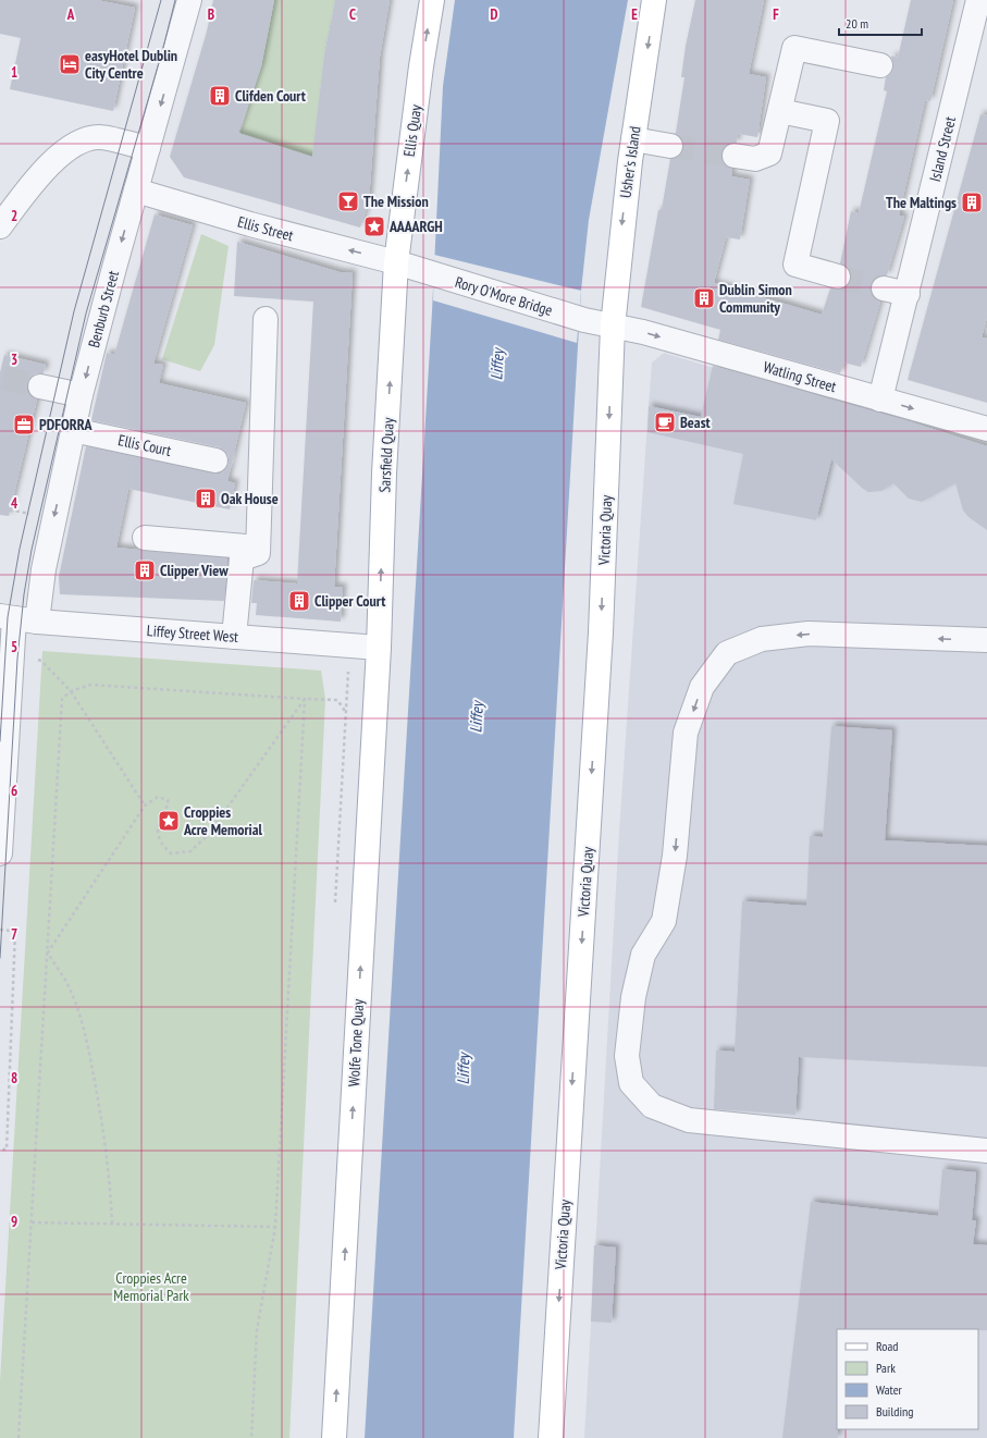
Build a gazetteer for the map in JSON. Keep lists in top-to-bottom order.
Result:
{
  "streets": {
    "main road": [
      "Ellis Quay",
      "Usher's Island",
      "Sarsfield Quay",
      "Victoria Quay",
      "Wolfe Tone Quay"
    ],
    "street": [
      "Island Street",
      "Ellis Street",
      "Rory O'More Bridge",
      "Benburb Street",
      "Watling Street",
      "Ellis Court",
      "Liffey Street West"
    ]
  },
  "crossings": [
    ["Ellis Quay", "Ellis Street"],
    ["Ellis Quay", "Rory O'More Bridge"],
    ["Ellis Quay", "Sarsfield Quay"],
    ["Island Street", "Watling Street"],
    ["Usher's Island", "Rory O'More Bridge"],
    ["Usher's Island", "Watling Street"],
    ["Usher's Island", "Victoria Quay"],
    ["Ellis Street", "Rory O'More Bridge"],
    ["Ellis Street", "Benburb Street"],
    ["Ellis Street", "Sarsfield Quay"],
    ["Rory O'More Bridge", "Watling Street"],
    ["Rory O'More Bridge", "Sarsfield Quay"],
    ["Rory O'More Bridge", "Victoria Quay"],
    ["Benburb Street", "Ellis Court"],
    ["Benburb Street", "Liffey Street West"],
    ["Watling Street", "Victoria Quay"],
    ["Sarsfield Quay", "Liffey Street West"],
    ["Sarsfield Quay", "Wolfe Tone Quay"],
    ["Liffey Street West", "Wolfe Tone Quay"]
  ],
  "one_way": [
    "Ellis Quay",
    "Usher's Island",
    "Ellis Street",
    "Watling Street",
    "Sarsfield Quay",
    "Victoria Quay",
    "Wolfe Tone Quay"
  ],
  "water": ["Liffey"],
  "parks": ["Croppies Acre Memorial Park"],
  "places": {
    "hotel": ["easyHotel Dublin City Centre"],
    "building": [
      "Clifden Court",
      "The Maltings",
      "Dublin Simon Community",
      "Oak House",
      "Clipper View",
      "Clipper Court"
    ],
    "bar": ["The Mission"],
    "place": ["AAAARGH", "Croppies Acre Memorial"],
    "cafe": ["Beast"],
    "office": ["PDFORRA"]
  },
  "legend": [
    "Road",
    "Park",
    "Water",
    "Building"
  ],
  "scale_bar": "20 m",
  "grid": {
    "columns": [
      "A",
      "B",
      "C",
      "D",
      "E",
      "F"
    ],
    "rows": [
      "1",
      "2",
      "3",
      "4",
      "5",
      "6",
      "7",
      "8",
      "9"
    ]
  }
}
